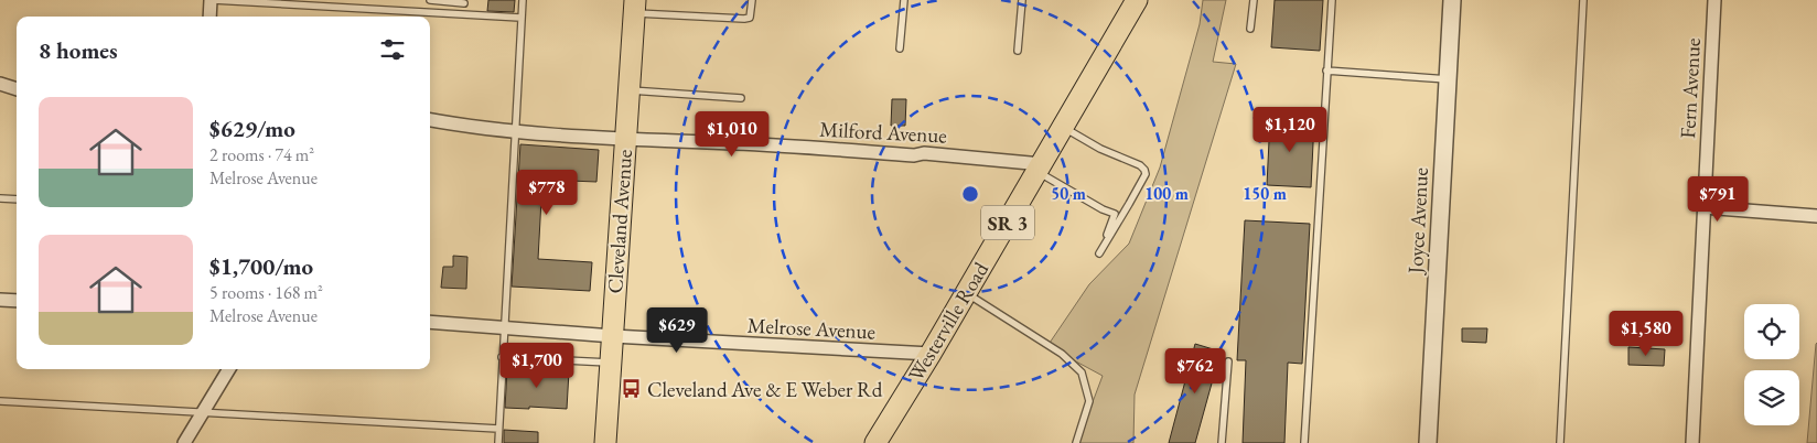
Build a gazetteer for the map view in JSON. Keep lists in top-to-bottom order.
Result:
{
  "streets": {
    "main road": ["Cleveland Avenue", "SR 3", "Westerville Road"],
    "street": [
      "Fern Avenue",
      "Milford Avenue",
      "Joyce Avenue",
      "Melrose Avenue"
    ]
  },
  "crossings": [
    ["Milford Avenue", "Cleveland Avenue"],
    ["Milford Avenue", "Westerville Road"],
    ["Cleveland Avenue", "Melrose Avenue"],
    ["Westerville Road", "Melrose Avenue"]
  ],
  "places": {
    "bus stop": ["Cleveland Ave & E Weber Rd"]
  },
  "page": {
    "heading": "8 homes",
    "list": [
      {
        "name": "$629/mo",
        "note": "2 rooms · 74 m² · Melrose Avenue"
      },
      {
        "name": "$1,700/mo",
        "note": "5 rooms · 168 m² · Melrose Avenue"
      }
    ],
    "price": [
      "$1,120",
      "$1,010",
      "$778",
      "$791",
      "$629",
      "$1,580",
      "$1,700",
      "$762"
    ]
  },
  "rings": ["50 m", "100 m", "150 m"]
}
